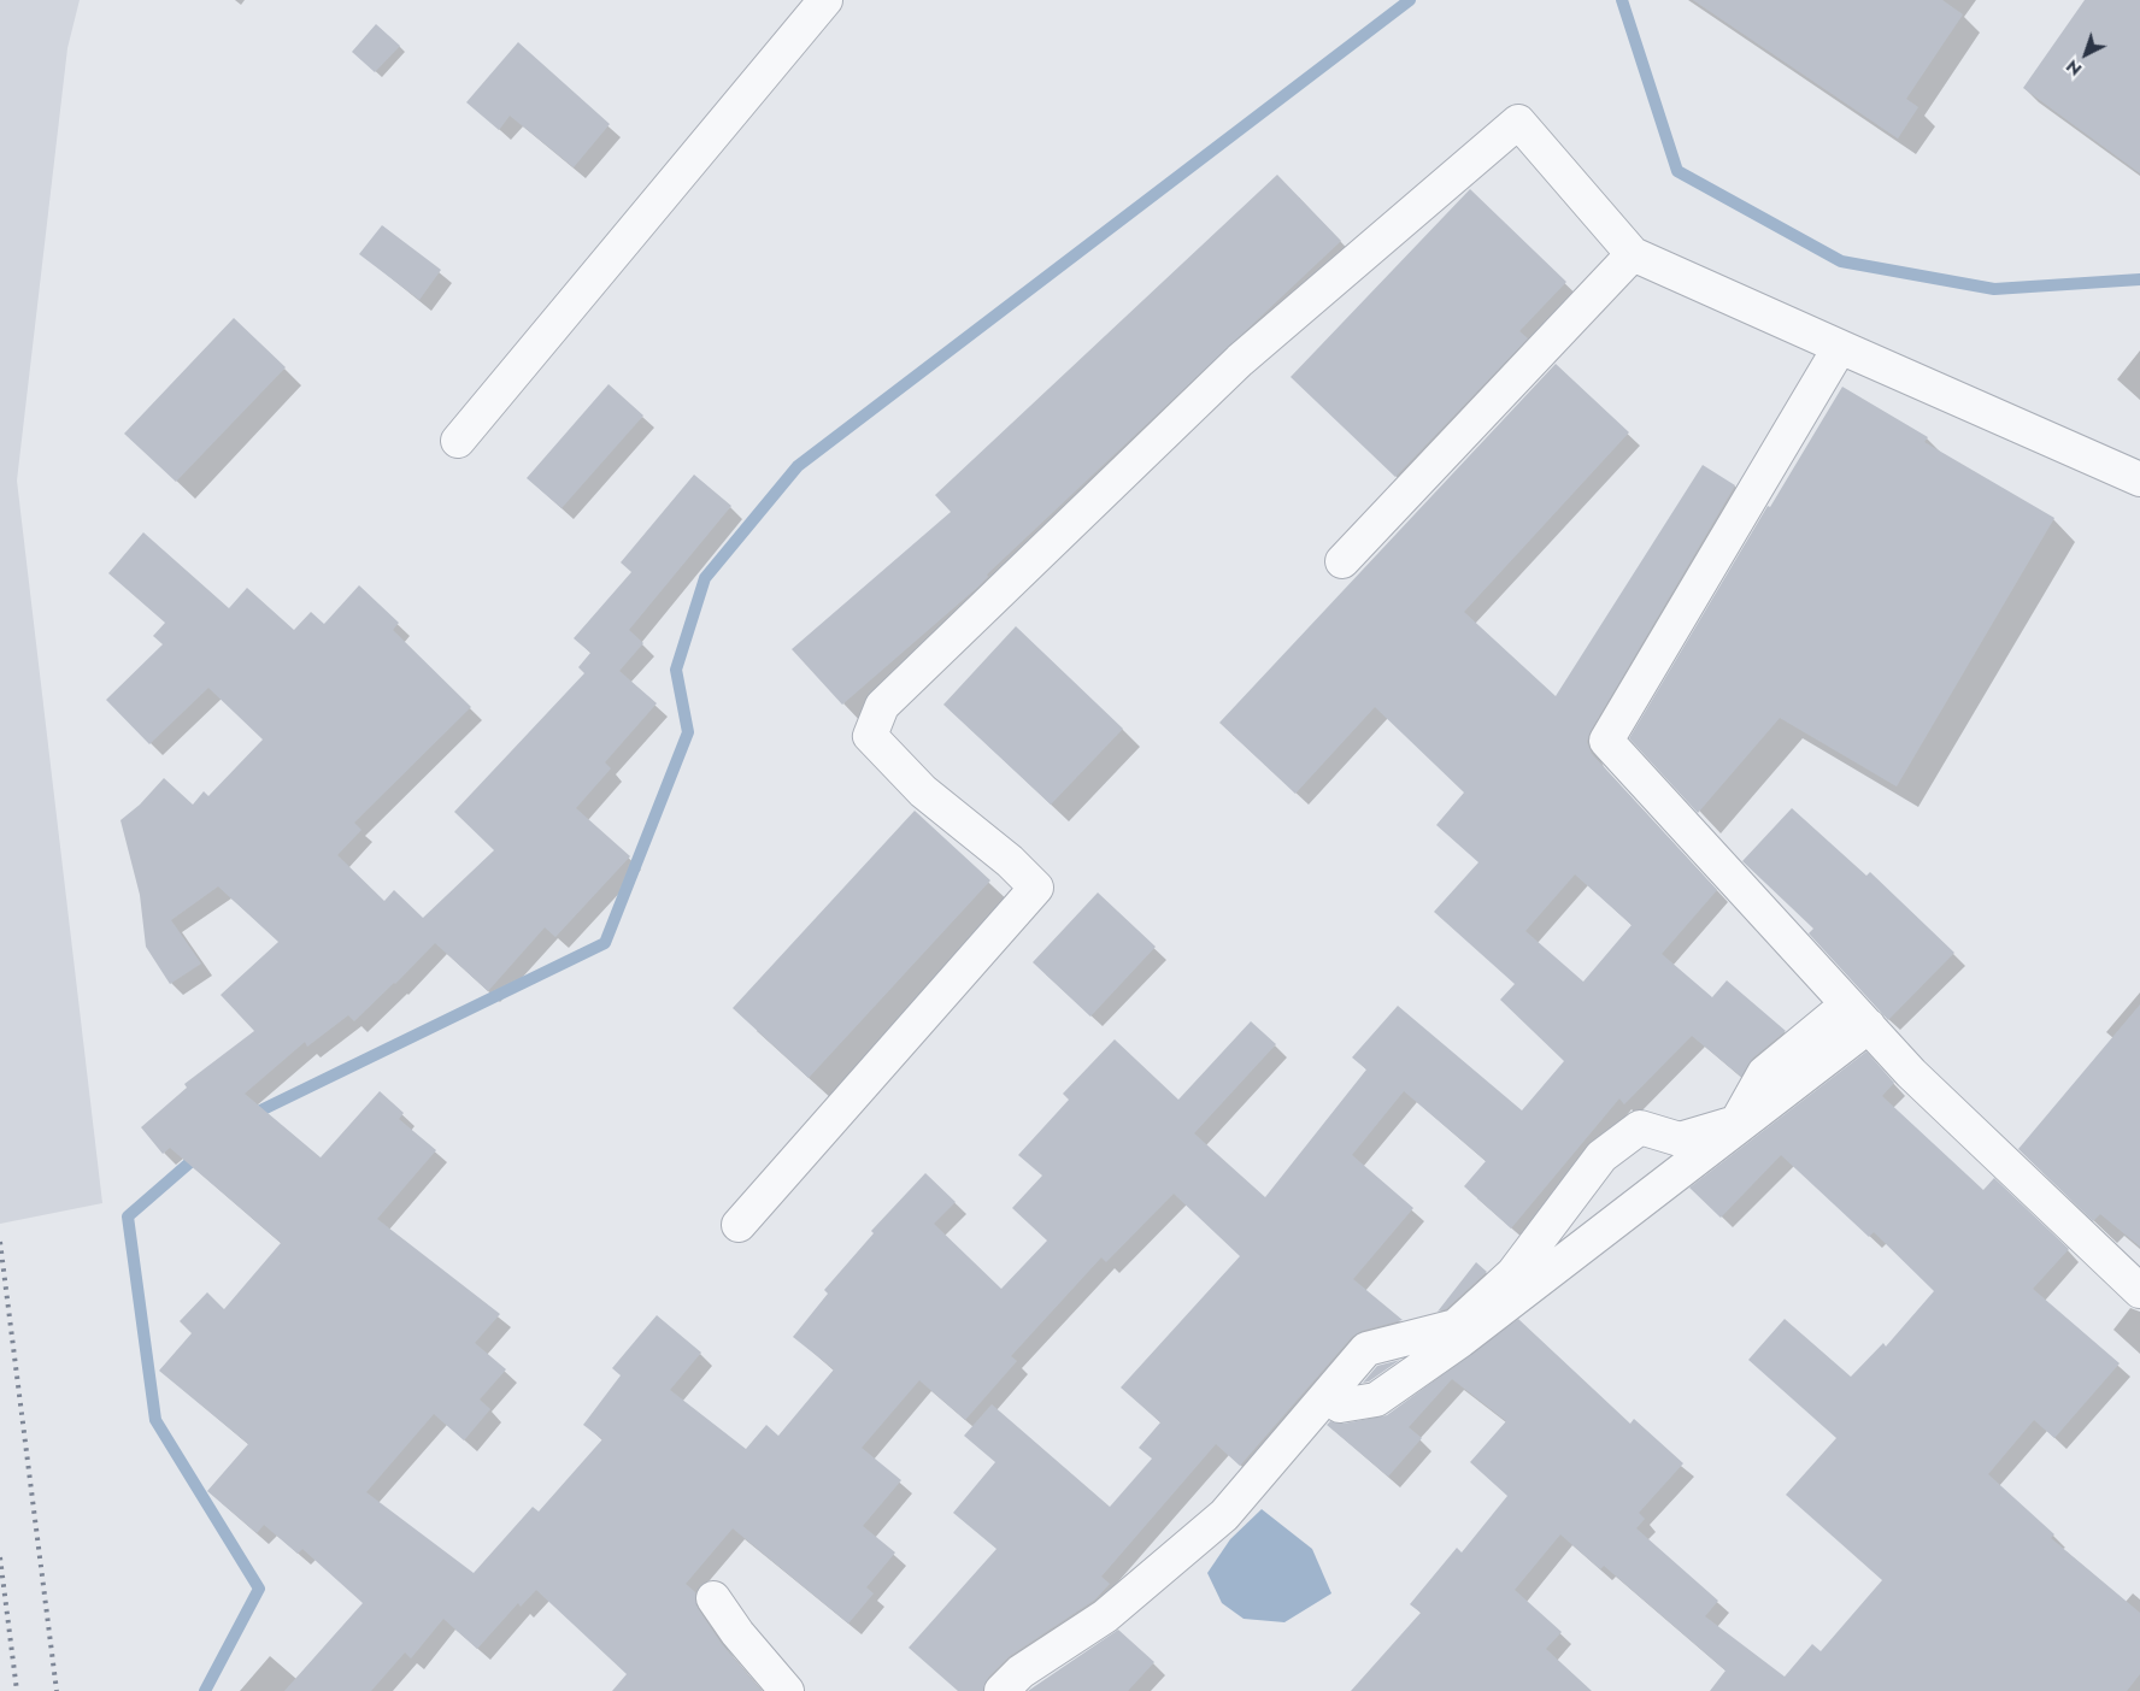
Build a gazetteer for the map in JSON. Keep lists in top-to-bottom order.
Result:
{
  "north": "bottom left"
}
